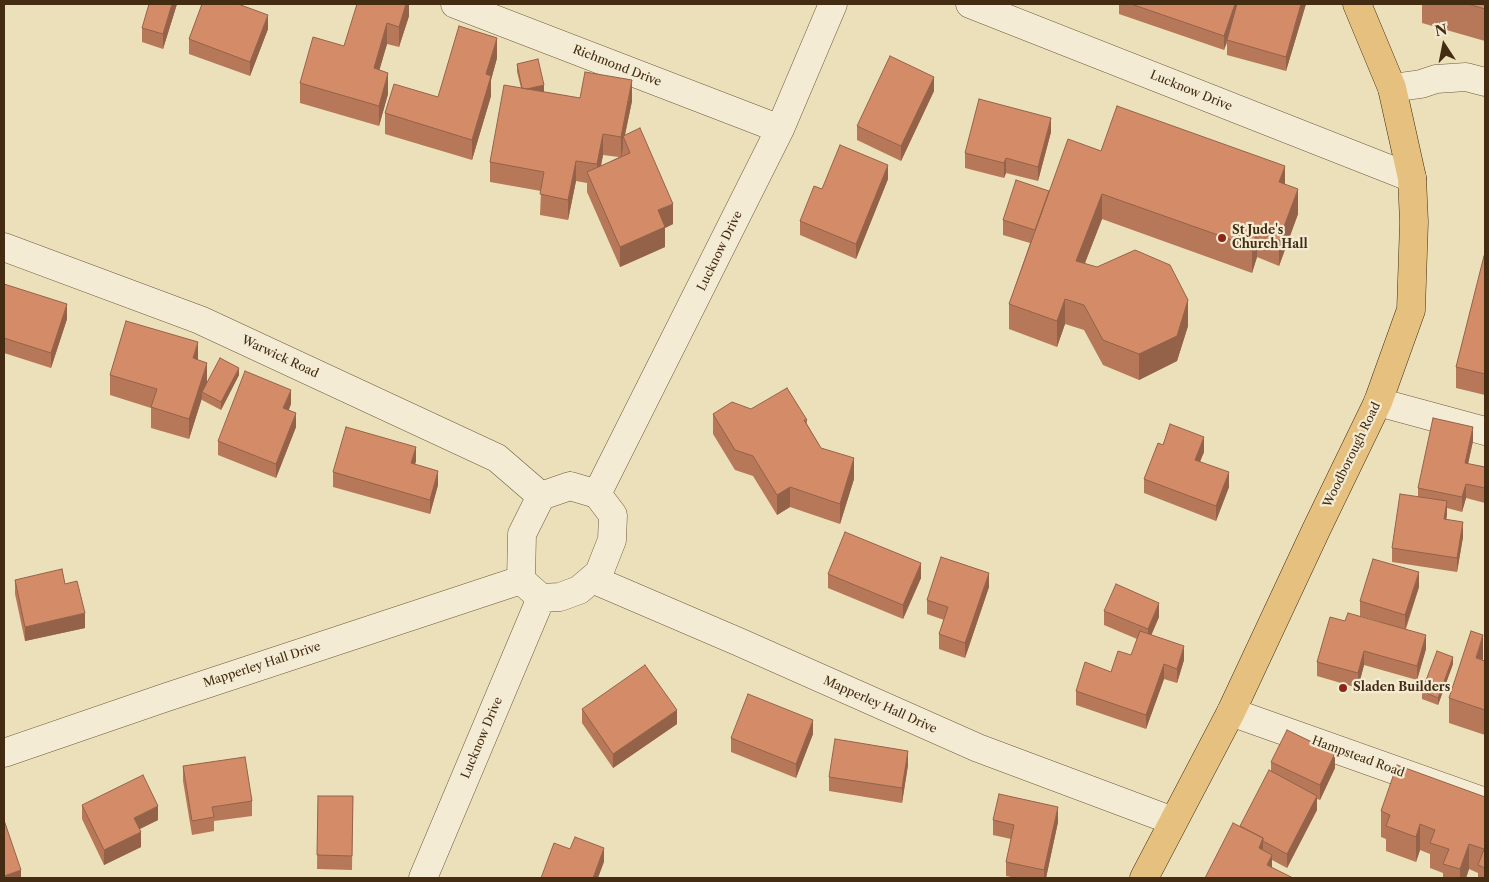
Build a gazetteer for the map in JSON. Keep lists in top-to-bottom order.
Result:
{
  "streets": {
    "main road": ["Woodborough Road"],
    "street": [
      "Richmond Drive",
      "Lucknow Drive",
      "Warwick Road",
      "Mapperley Hall Drive",
      "Hampstead Road"
    ]
  },
  "crossings": [
    ["Richmond Drive", "Lucknow Drive"],
    ["Lucknow Drive", "Warwick Road"],
    ["Lucknow Drive", "Woodborough Road"],
    ["Lucknow Drive", "Mapperley Hall Drive"],
    ["Warwick Road", "Mapperley Hall Drive"],
    ["Woodborough Road", "Mapperley Hall Drive"],
    ["Woodborough Road", "Hampstead Road"]
  ],
  "places": ["St Jude's Church Hall", "Sladen Builders"],
  "north": "top"
}
